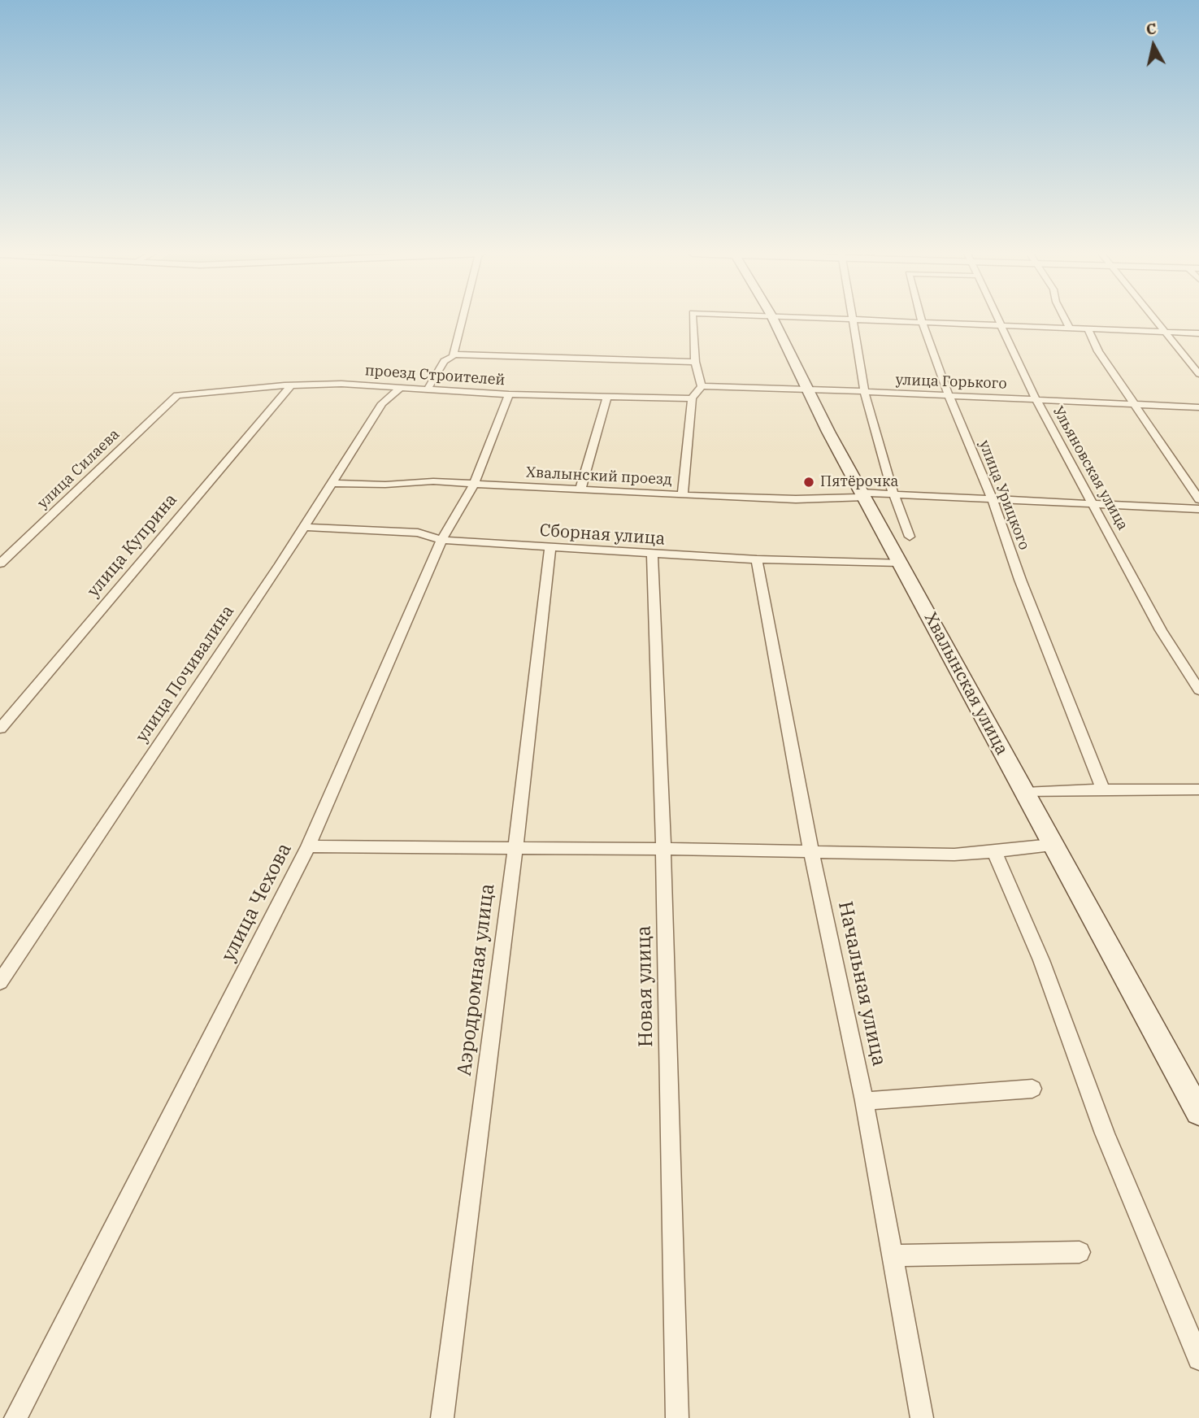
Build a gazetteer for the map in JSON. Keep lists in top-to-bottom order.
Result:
{
  "streets": {
    "street": [
      "проезд Строителей",
      "улица Горького",
      "Ульяновская улица",
      "улица Силаева",
      "Хвалынский проезд",
      "улица Урицкого",
      "Сборная улица",
      "улица Куприна",
      "улица Почивалина",
      "Хвалынская улица",
      "улица Чехова",
      "Аэродромная улица",
      "Начальная улица",
      "Новая улица"
    ]
  },
  "crossings": [
    ["проезд Строителей", "улица Силаева"],
    ["проезд Строителей", "улица Куприна"],
    ["проезд Строителей", "улица Почивалина"],
    ["проезд Строителей", "улица Чехова"],
    ["улица Горького", "Ульяновская улица"],
    ["улица Горького", "улица Урицкого"],
    ["улица Горького", "Хвалынская улица"],
    ["Ульяновская улица", "Хвалынский проезд"],
    ["Хвалынский проезд", "улица Урицкого"],
    ["Хвалынский проезд", "улица Почивалина"],
    ["Хвалынский проезд", "Хвалынская улица"],
    ["Хвалынский проезд", "улица Чехова"],
    ["Сборная улица", "улица Почивалина"],
    ["Сборная улица", "Хвалынская улица"],
    ["Сборная улица", "улица Чехова"],
    ["Сборная улица", "Аэродромная улица"],
    ["Сборная улица", "Начальная улица"],
    ["Сборная улица", "Новая улица"]
  ],
  "places": ["Пятёрочка"],
  "north": "top"
}
